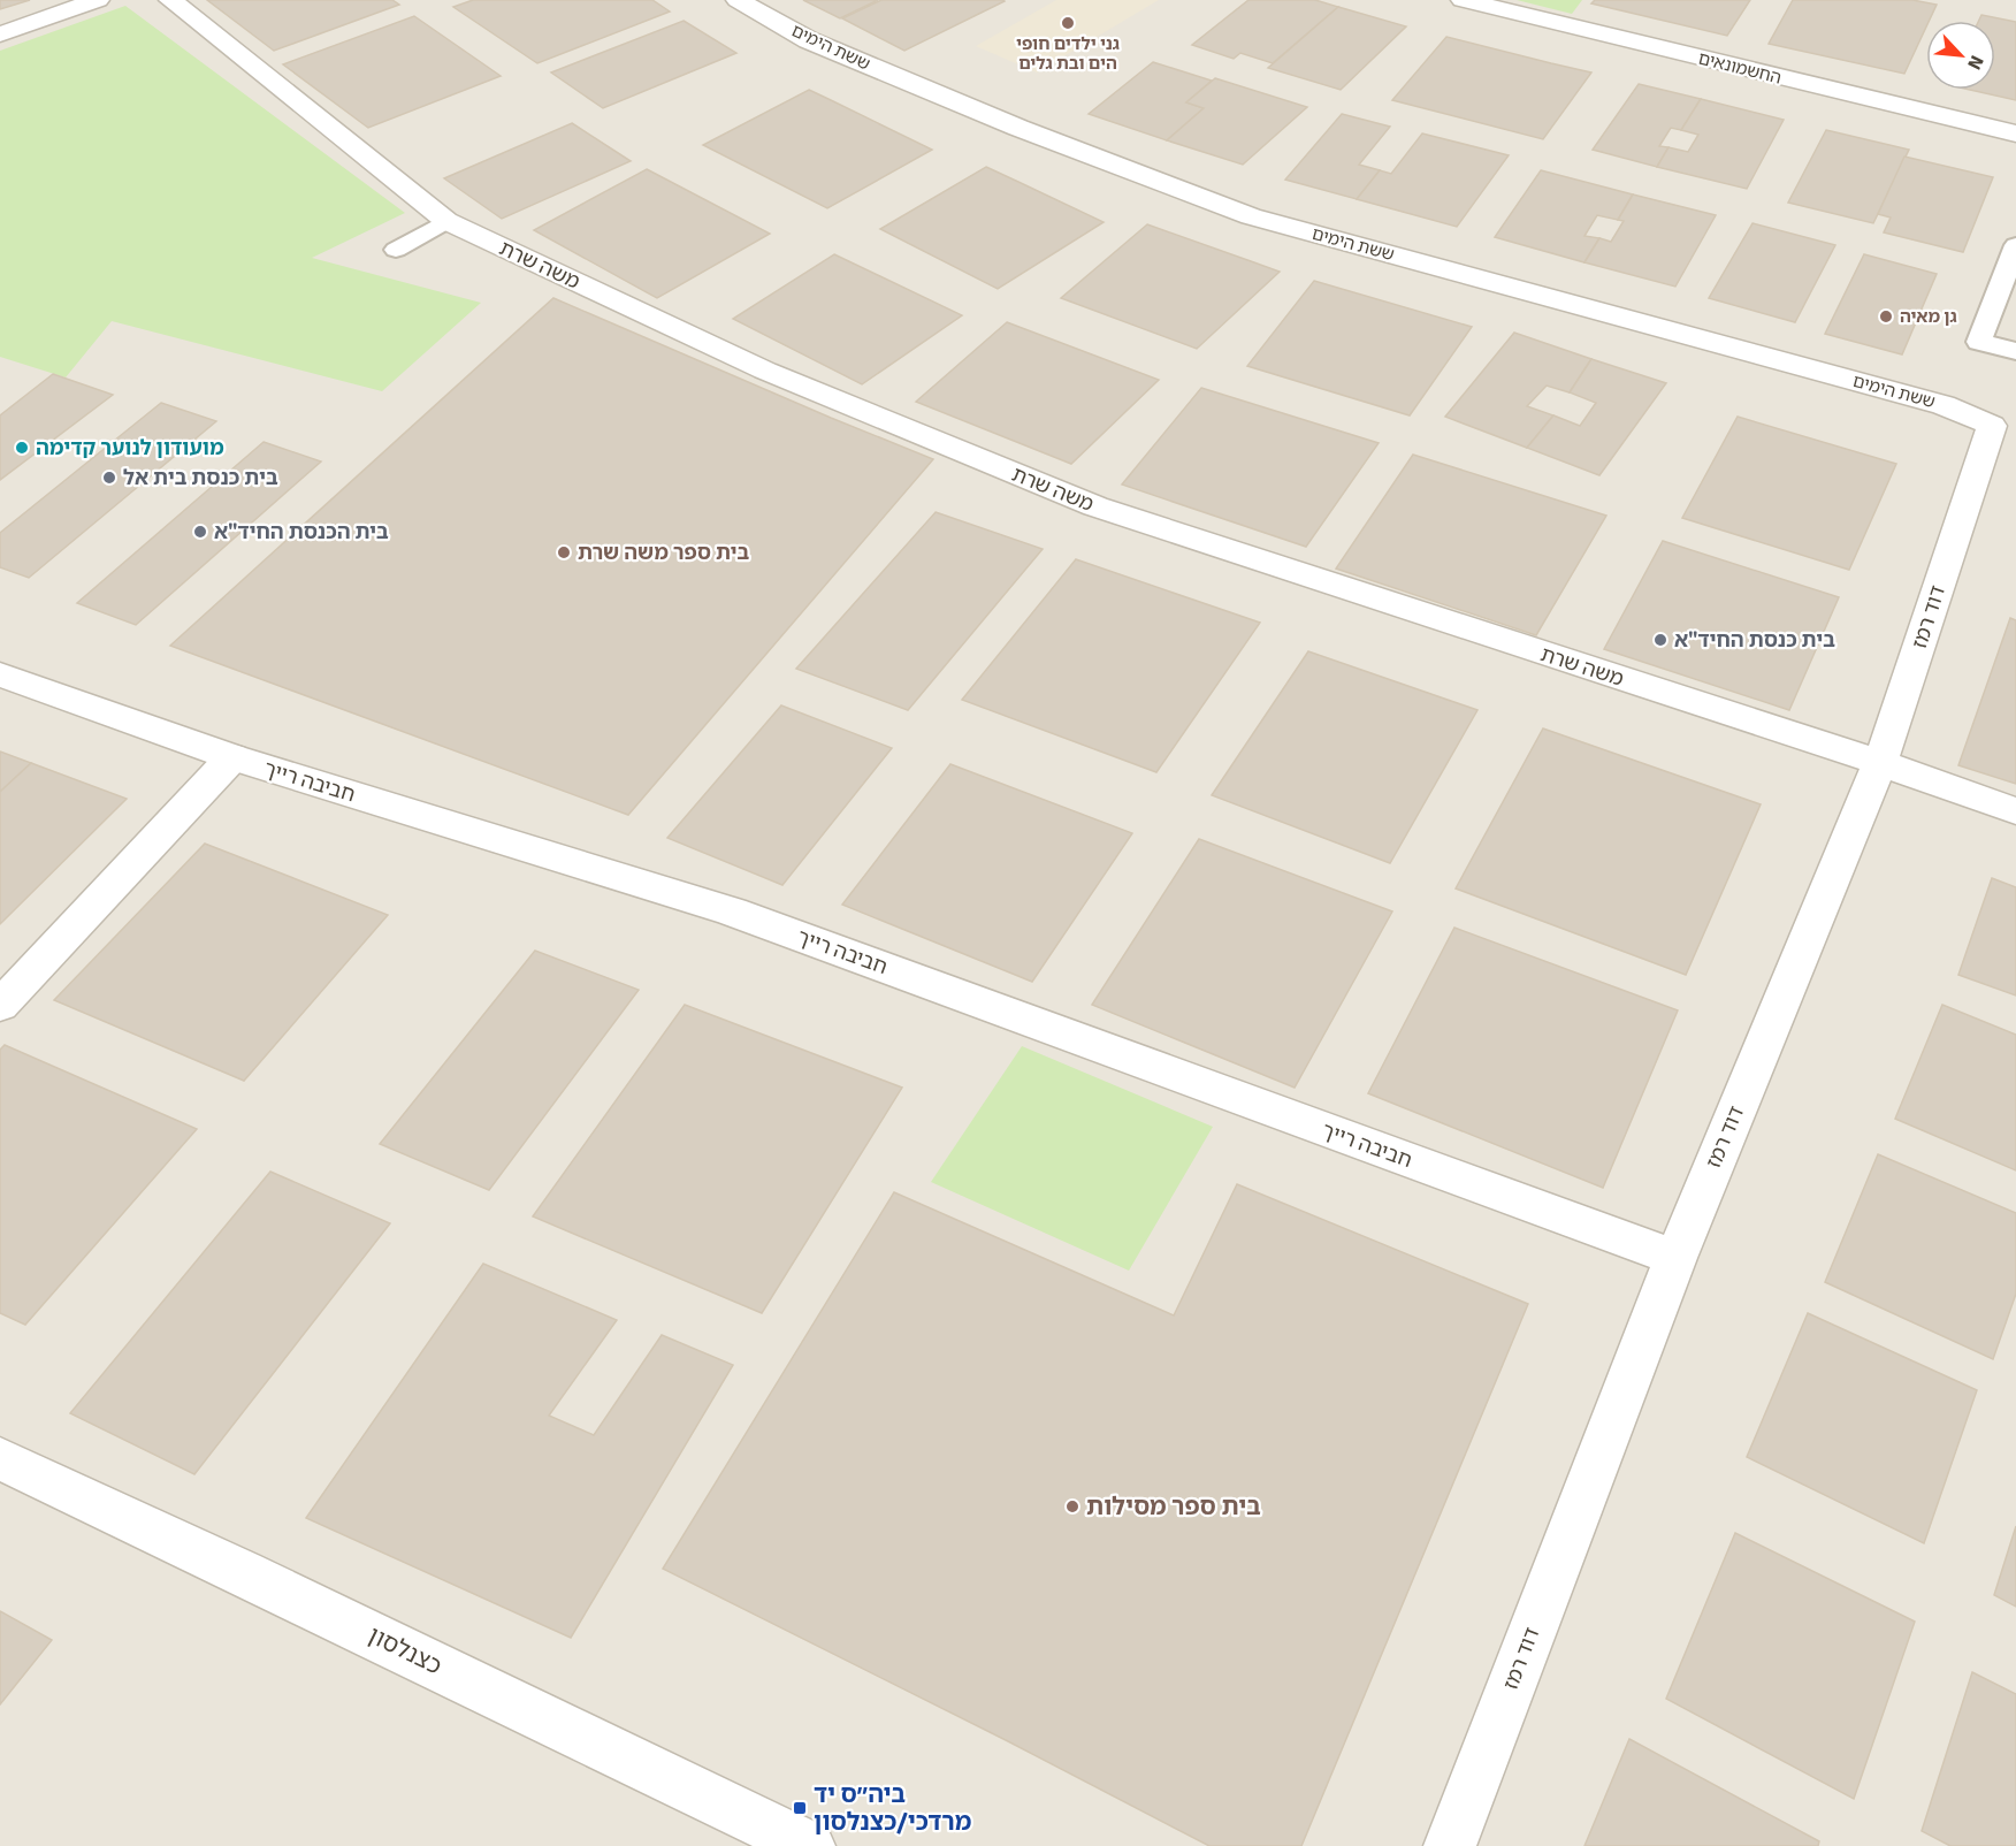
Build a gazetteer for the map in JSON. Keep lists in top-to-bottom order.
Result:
{
  "streets": {
    "street": [
      "ששת הימים",
      "החשמונאים",
      "משה שרת",
      "דוד רמז",
      "חביבה רייך",
      "כצנלסון"
    ]
  },
  "crossings": [
    ["ששת הימים", "דוד רמז"],
    ["משה שרת", "דוד רמז"],
    ["דוד רמז", "חביבה רייך"]
  ],
  "places": {
    "other": [
      "גני ילדים חופי הים ובת גלים",
      "גן מאיה",
      "מועודון לנוער קדימה",
      "בית כנסת בית אל",
      "בית הכנסת החיד\"א",
      "בית ספר משה שרת",
      "בית כנסת החיד\"א",
      "בית ספר מסילות"
    ],
    "transit": ["ביה״ס יד מרדכי/כצנלסון"]
  },
  "north": "bottom right"
}
